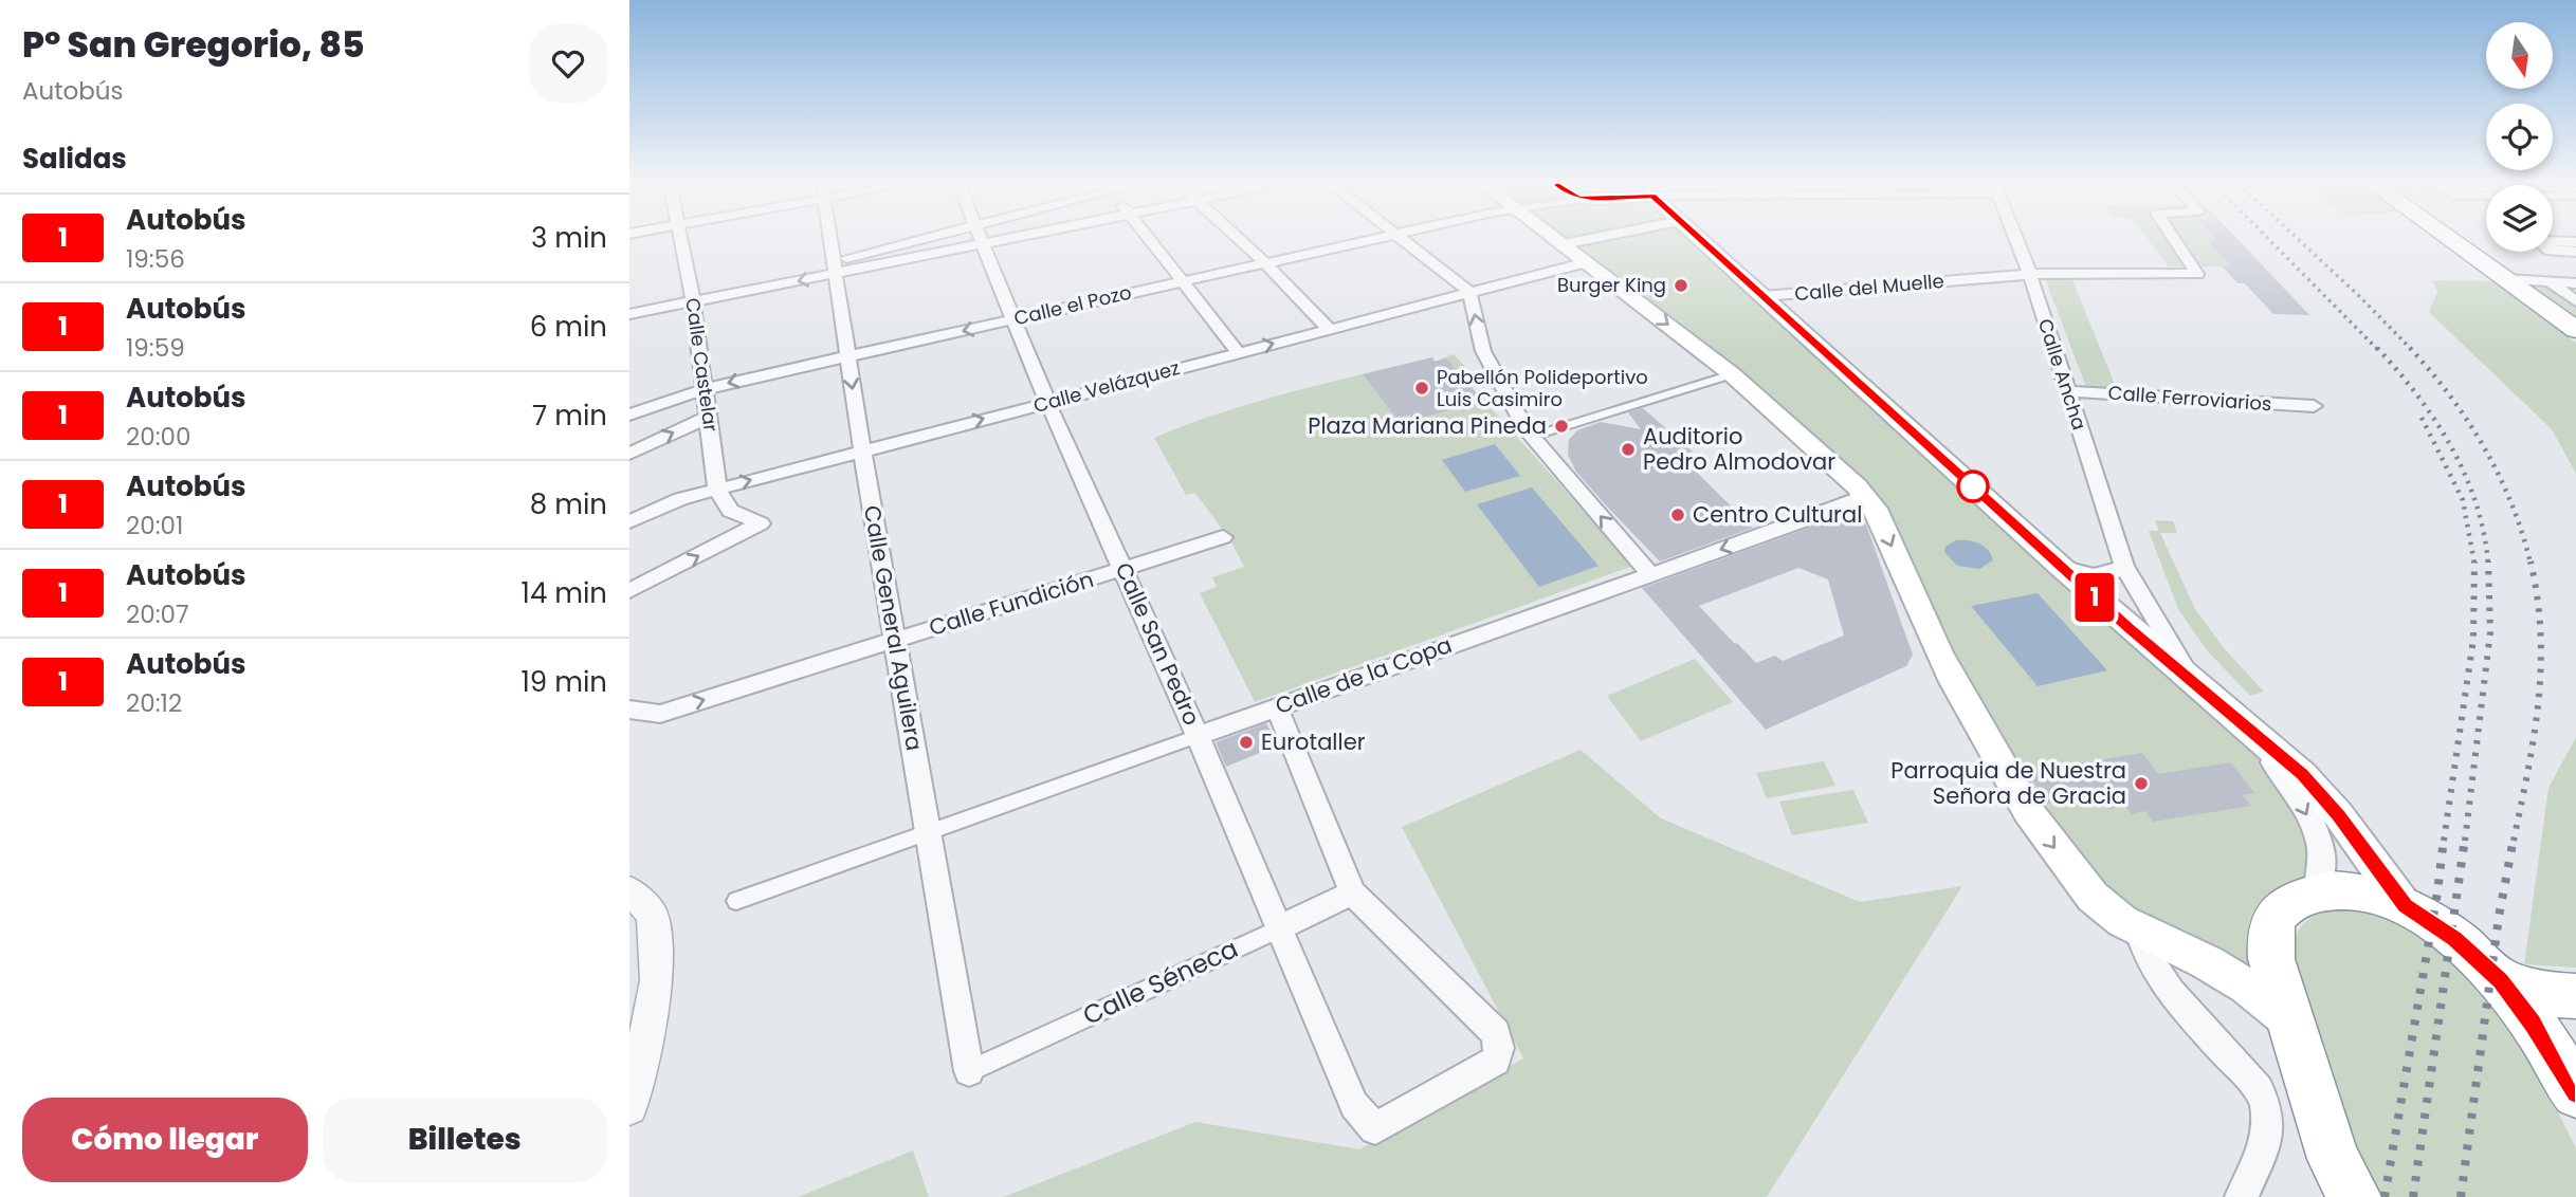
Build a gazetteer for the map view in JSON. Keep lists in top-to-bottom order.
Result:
{
  "streets": {
    "street": [
      "Calle del Muelle",
      "Calle el Pozo",
      "Calle Castelar",
      "Calle Ancha",
      "Calle Velázquez",
      "Calle Ferroviarios",
      "Calle Fundición",
      "Calle General Aguilera",
      "Calle San Pedro",
      "Calle de la Copa",
      "Calle Séneca"
    ]
  },
  "crossings": [
    ["Calle del Muelle", "Calle Ancha"],
    ["Calle el Pozo", "Calle Castelar"],
    ["Calle el Pozo", "Calle General Aguilera"],
    ["Calle el Pozo", "Calle San Pedro"],
    ["Calle Castelar", "Calle Velázquez"],
    ["Calle Ancha", "Calle Ferroviarios"],
    ["Calle Velázquez", "Calle General Aguilera"],
    ["Calle Velázquez", "Calle San Pedro"],
    ["Calle Fundición", "Calle General Aguilera"],
    ["Calle Fundición", "Calle San Pedro"],
    ["Calle General Aguilera", "Calle de la Copa"],
    ["Calle General Aguilera", "Calle Séneca"],
    ["Calle San Pedro", "Calle de la Copa"],
    ["Calle San Pedro", "Calle Séneca"]
  ],
  "places": [
    "Burger King",
    "Pabellón Polideportivo Luis Casimiro",
    "Plaza Mariana Pineda",
    "Auditorio Pedro Almodovar",
    "Centro Cultural",
    "Eurotaller",
    "Parroquia de Nuestra Señora de Gracia"
  ],
  "lines": ["bus line 1"],
  "north": "bottom",
  "page": {
    "heading": [
      ["Pº San Gregorio, 85", "Autobús"],
      "Salidas"
    ],
    "on_map": "1",
    "list": [
      {
        "mark": "1",
        "name": "Autobús",
        "note": "19:56",
        "value": "3 min"
      },
      {
        "mark": "1",
        "name": "Autobús",
        "note": "19:59",
        "value": "6 min"
      },
      {
        "mark": "1",
        "name": "Autobús",
        "note": "20:00",
        "value": "7 min"
      },
      {
        "mark": "1",
        "name": "Autobús",
        "note": "20:01",
        "value": "8 min"
      },
      {
        "mark": "1",
        "name": "Autobús",
        "note": "20:07",
        "value": "14 min"
      },
      {
        "mark": "1",
        "name": "Autobús",
        "note": "20:12",
        "value": "19 min"
      }
    ],
    "buttons": ["Cómo llegar", "Billetes"]
  }
}
